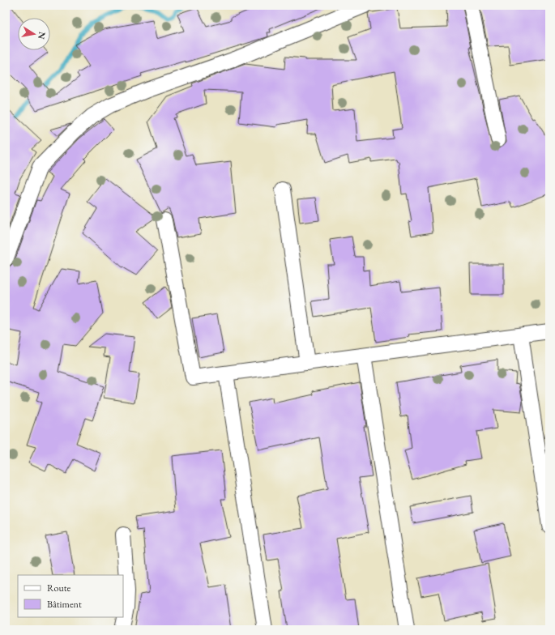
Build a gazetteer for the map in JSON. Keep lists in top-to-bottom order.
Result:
{
  "legend": ["Route", "Bâtiment"],
  "north": "right"
}
